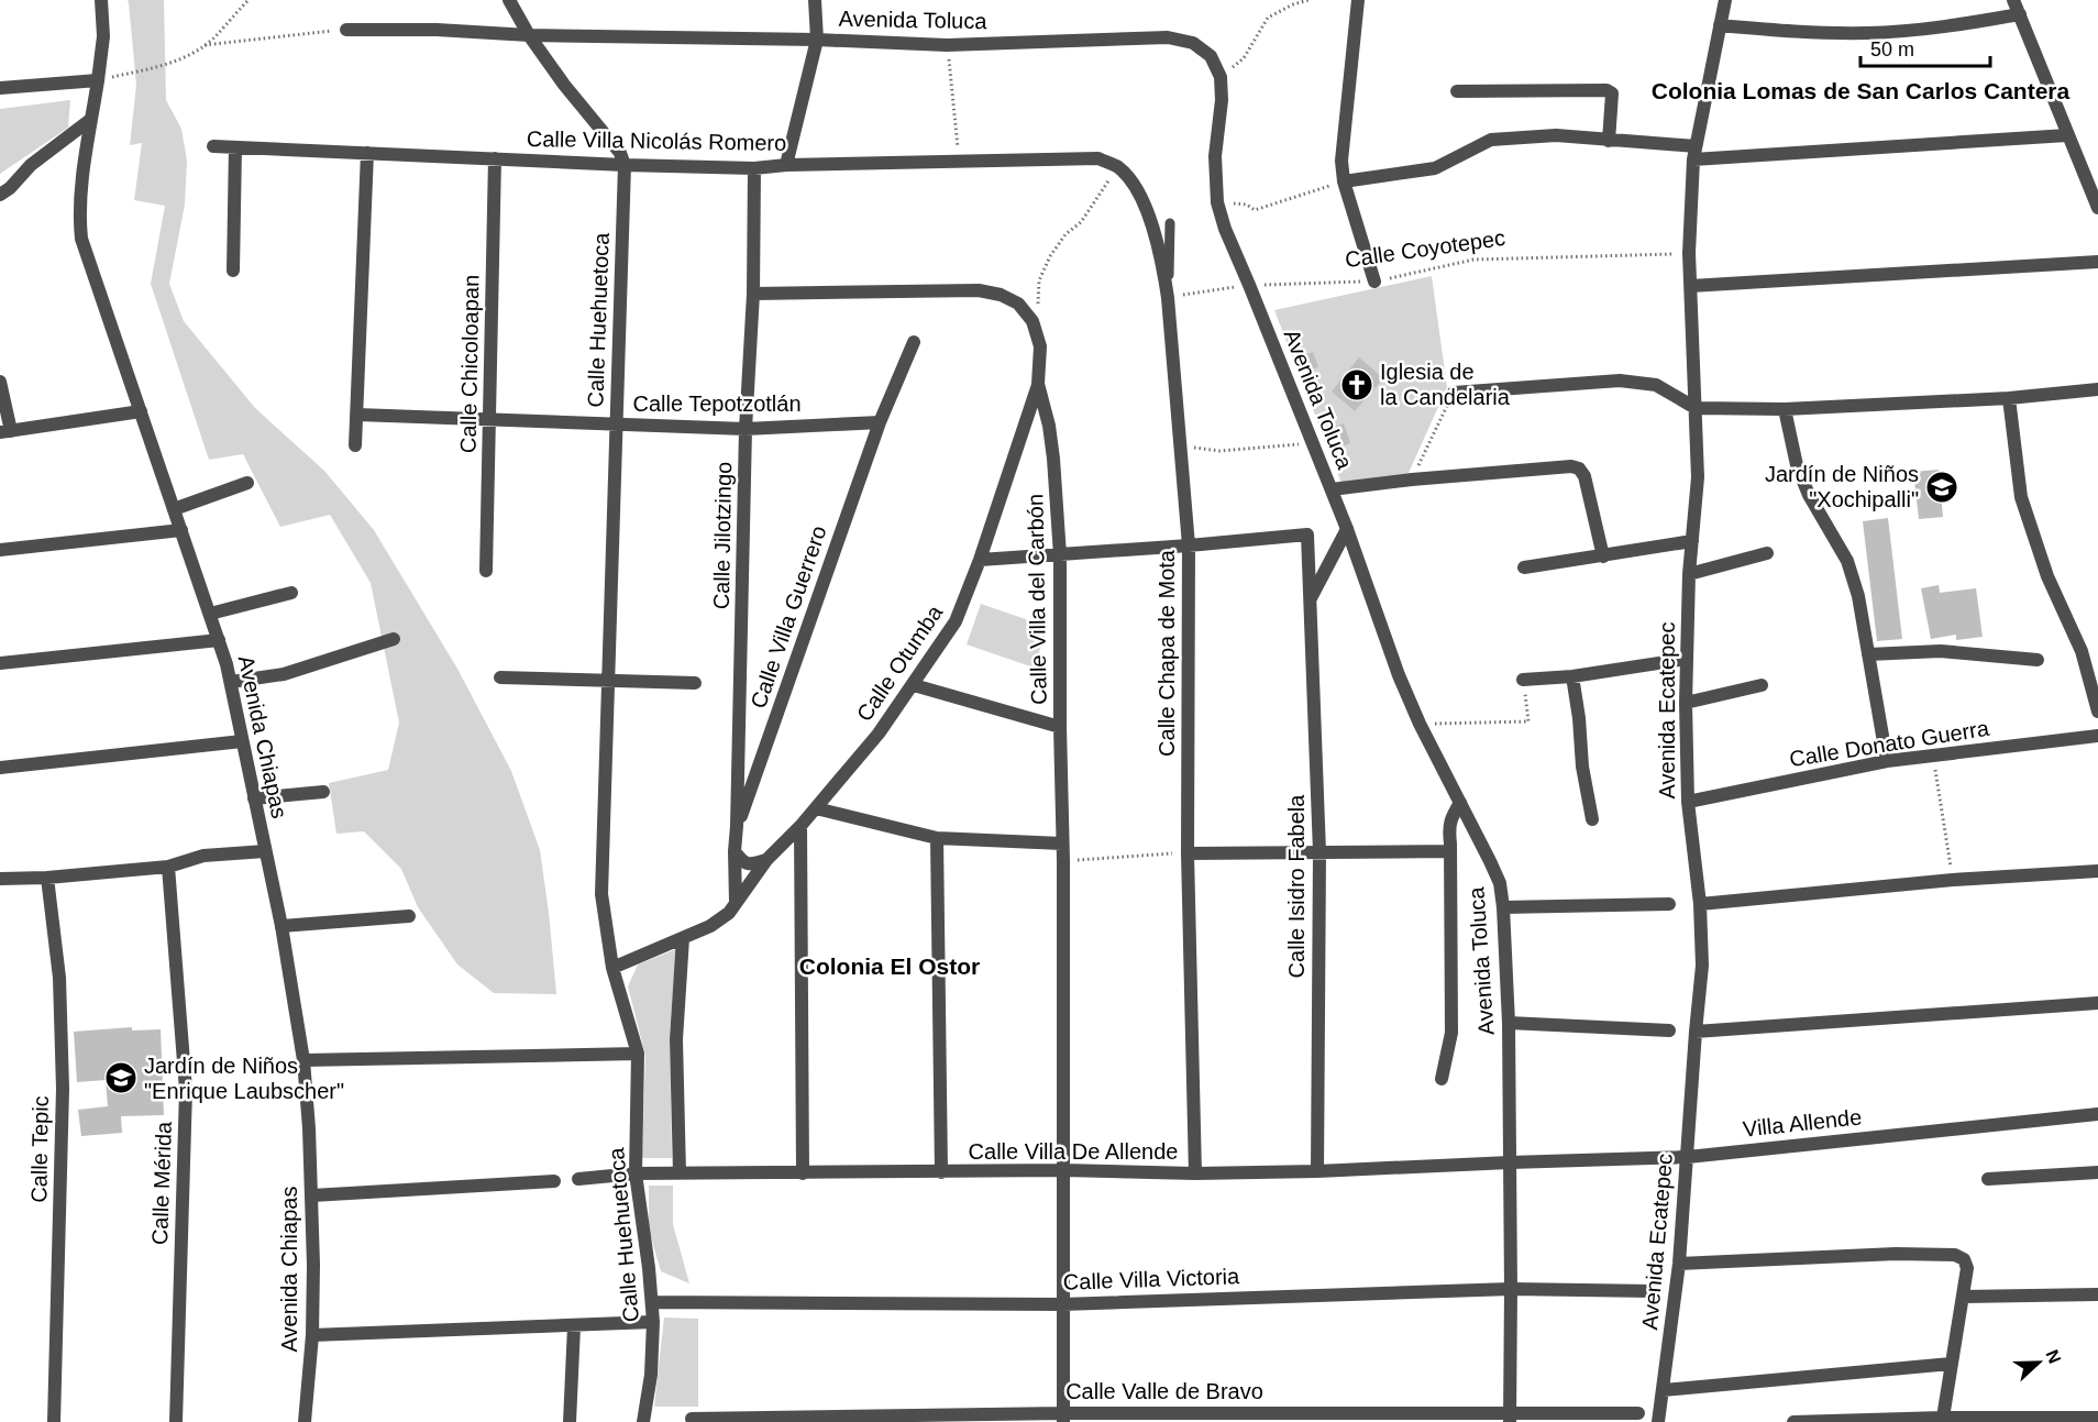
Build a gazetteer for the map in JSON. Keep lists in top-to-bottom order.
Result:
{
  "streets": {
    "street": [
      "Avenida Toluca",
      "Calle Villa Nicolás Romero",
      "Calle Huehuetoca",
      "Calle Chicoloapan",
      "Calle Tepotzotlán",
      "Calle Jilotzingo",
      "Calle Villa del Carbón",
      "Calle Villa Guerrero",
      "Calle Chapa de Mota",
      "Calle Otumba",
      "Avenida Ecatepec",
      "Avenida Chiapas",
      "Calle Donato Guerra",
      "Calle Isidro Fabela",
      "Villa Allende",
      "Calle Tepic",
      "Calle Villa De Allende",
      "Calle Mérida",
      "Calle Villa Victoria",
      "Calle Valle de Bravo"
    ],
    "path": ["Calle Coyotepec"]
  },
  "crossings": [
    ["Avenida Toluca", "Calle Coyotepec"],
    ["Avenida Toluca", "Calle Isidro Fabela"],
    ["Avenida Toluca", "Villa Allende"],
    ["Avenida Toluca", "Calle Villa De Allende"],
    ["Avenida Toluca", "Calle Villa Victoria"],
    ["Avenida Toluca", "Calle Valle de Bravo"],
    ["Calle Villa Nicolás Romero", "Calle Huehuetoca"],
    ["Calle Villa Nicolás Romero", "Calle Chicoloapan"],
    ["Calle Villa Nicolás Romero", "Calle Jilotzingo"],
    ["Calle Villa Nicolás Romero", "Calle Chapa de Mota"],
    ["Calle Coyotepec", "Calle Chapa de Mota"],
    ["Calle Coyotepec", "Avenida Ecatepec"],
    ["Calle Huehuetoca", "Calle Tepotzotlán"],
    ["Calle Huehuetoca", "Calle Otumba"],
    ["Calle Huehuetoca", "Calle Villa De Allende"],
    ["Calle Huehuetoca", "Calle Villa Victoria"],
    ["Calle Chicoloapan", "Calle Tepotzotlán"],
    ["Calle Tepotzotlán", "Calle Jilotzingo"],
    ["Calle Tepotzotlán", "Calle Villa Guerrero"],
    ["Calle Jilotzingo", "Calle Villa Guerrero"],
    ["Calle Jilotzingo", "Calle Otumba"],
    ["Calle Villa del Carbón", "Calle Otumba"],
    ["Calle Villa del Carbón", "Calle Villa De Allende"],
    ["Calle Villa del Carbón", "Calle Villa Victoria"],
    ["Calle Villa del Carbón", "Calle Valle de Bravo"],
    ["Calle Chapa de Mota", "Calle Isidro Fabela"],
    ["Calle Chapa de Mota", "Calle Villa De Allende"],
    ["Avenida Ecatepec", "Calle Donato Guerra"],
    ["Avenida Ecatepec", "Villa Allende"],
    ["Calle Isidro Fabela", "Calle Villa De Allende"],
    ["Villa Allende", "Calle Villa De Allende"]
  ],
  "districts": ["Colonia Lomas de San Carlos Cantera", "Colonia El Ostor"],
  "places": {
    "church": ["Iglesia de la Candelaria"],
    "school or university": ["Jardín de Niños \"Xochipalli\"", "Jardín de Niños \"Enrique Laubscher\""]
  },
  "scale_bar": "50 m",
  "north": "right"
}
